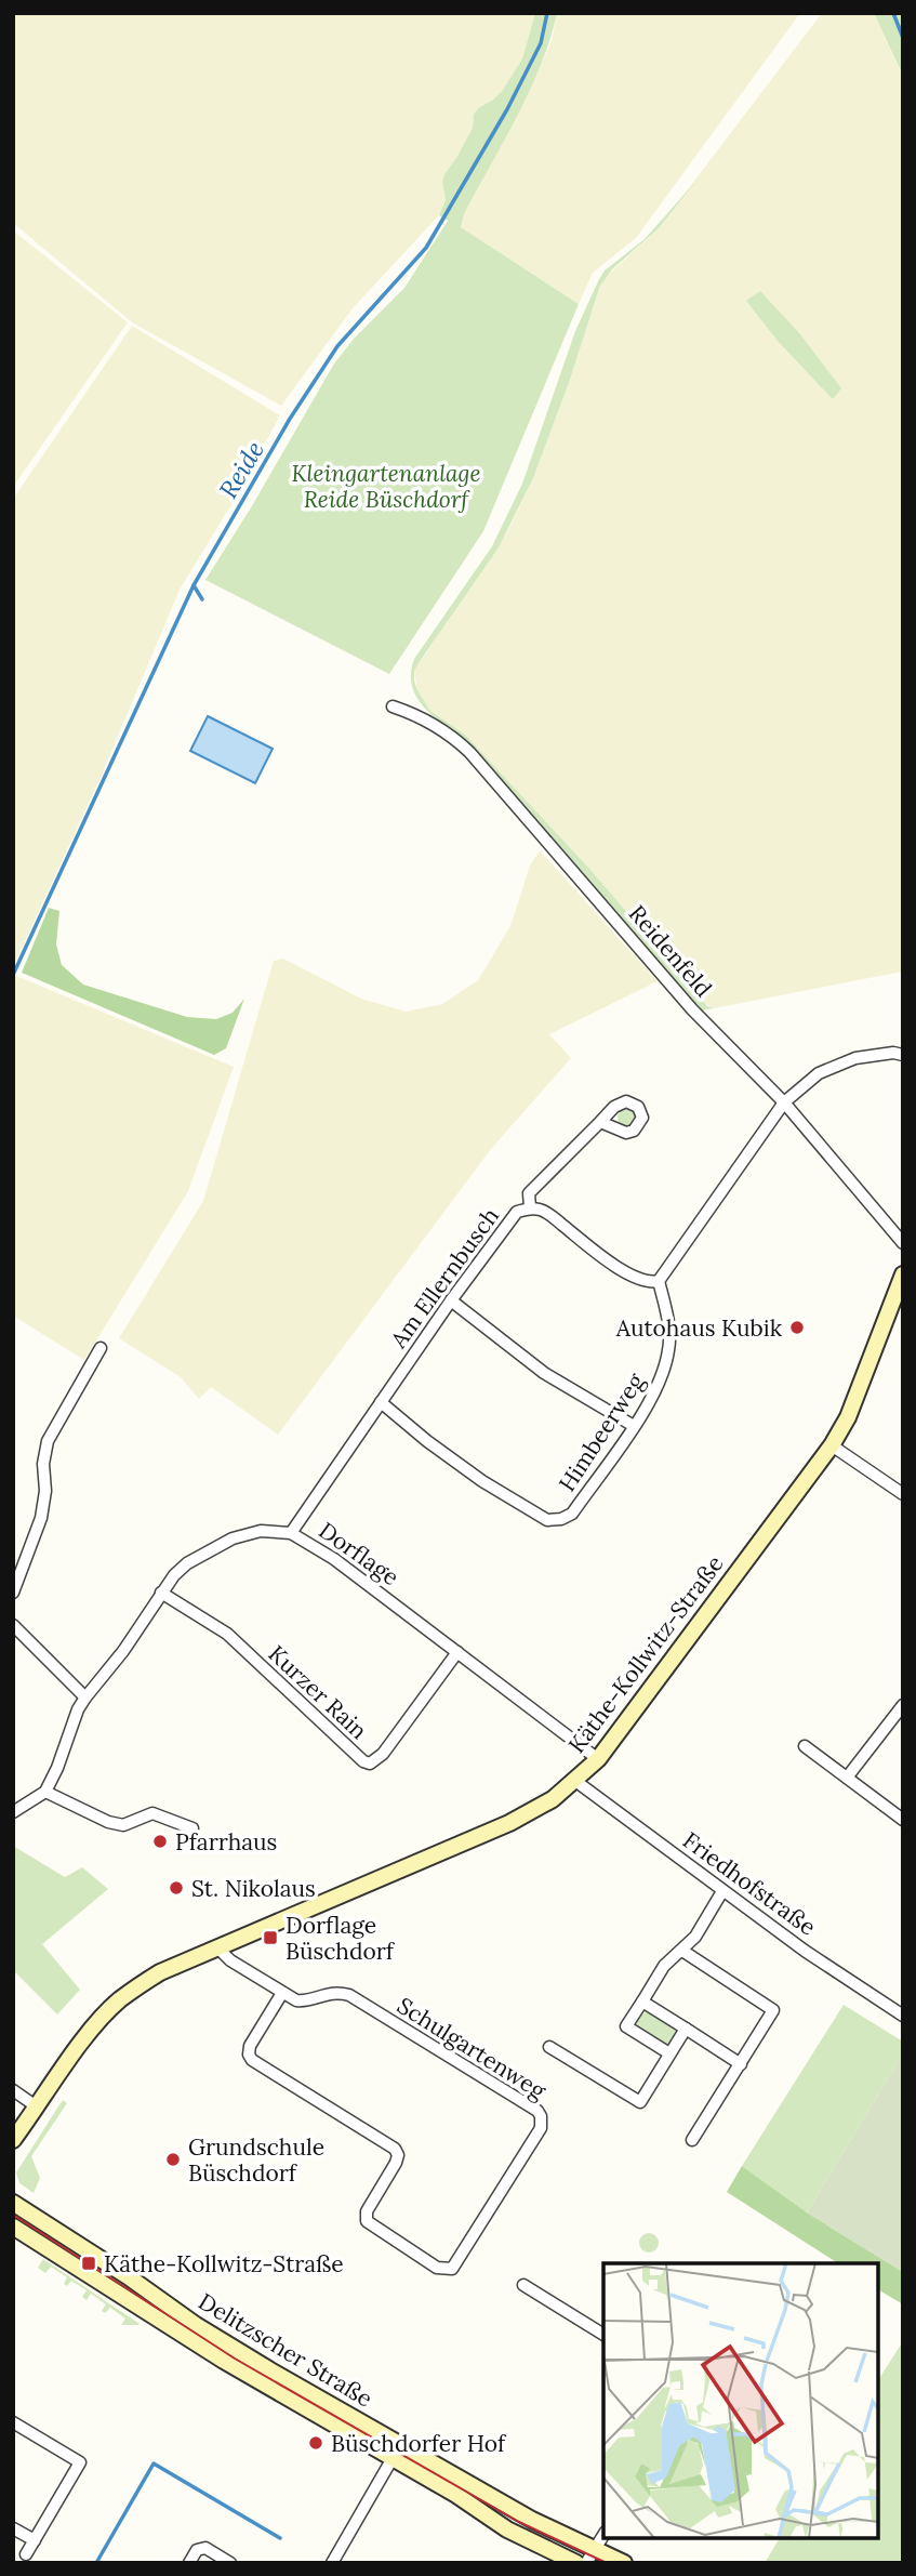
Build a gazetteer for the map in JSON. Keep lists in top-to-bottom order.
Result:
{
  "streets": {
    "main road": ["Käthe-Kollwitz-Straße", "Delitzscher Straße"],
    "street": [
      "Reidenfeld",
      "Am Ellernbusch",
      "Himbeerweg",
      "Dorflage",
      "Kurzer Rain",
      "Friedhofstraße",
      "Schulgartenweg"
    ]
  },
  "crossings": [
    ["Am Ellernbusch", "Himbeerweg"],
    ["Am Ellernbusch", "Dorflage"],
    ["Dorflage", "Käthe-Kollwitz-Straße"],
    ["Dorflage", "Kurzer Rain"],
    ["Käthe-Kollwitz-Straße", "Friedhofstraße"],
    ["Käthe-Kollwitz-Straße", "Schulgartenweg"]
  ],
  "water": ["Reide"],
  "parks": ["Kleingartenanlage Reide Büschdorf"],
  "places": {
    "other": [
      "Autohaus Kubik",
      "Pfarrhaus",
      "St. Nikolaus",
      "Grundschule Büschdorf",
      "Büschdorfer Hof"
    ],
    "transit": ["Dorflage Büschdorf", "Käthe-Kollwitz-Straße"]
  }
}
